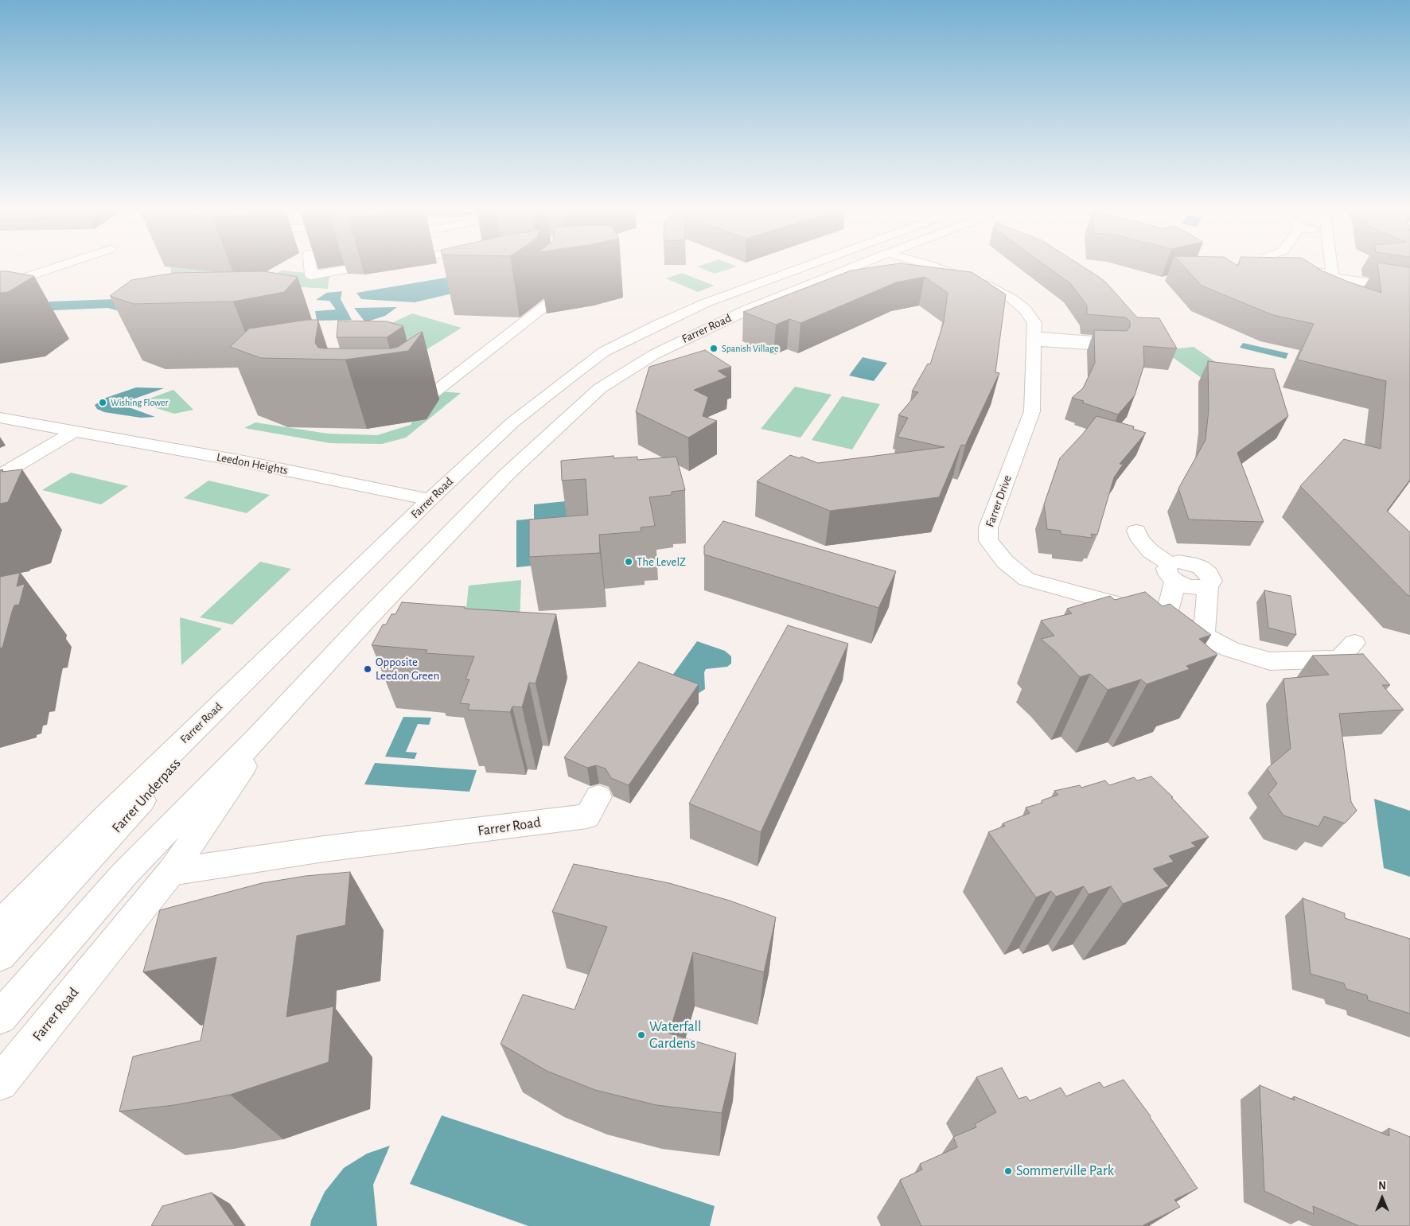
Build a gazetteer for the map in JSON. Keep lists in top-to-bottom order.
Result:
{
  "streets": {
    "main road": [
      "Farrer Road",
      "Leedon Heights",
      "Farrer Drive",
      "Farrer Underpass"
    ]
  },
  "crossings": [
    ["Farrer Road", "Leedon Heights"],
    ["Farrer Road", "Farrer Underpass"]
  ],
  "places": [
    "Spanish Village",
    "Wishing Flower",
    "The LevelZ",
    "Opposite Leedon Green",
    "Waterfall Gardens",
    "Sommerville Park"
  ],
  "north": "top"
}
